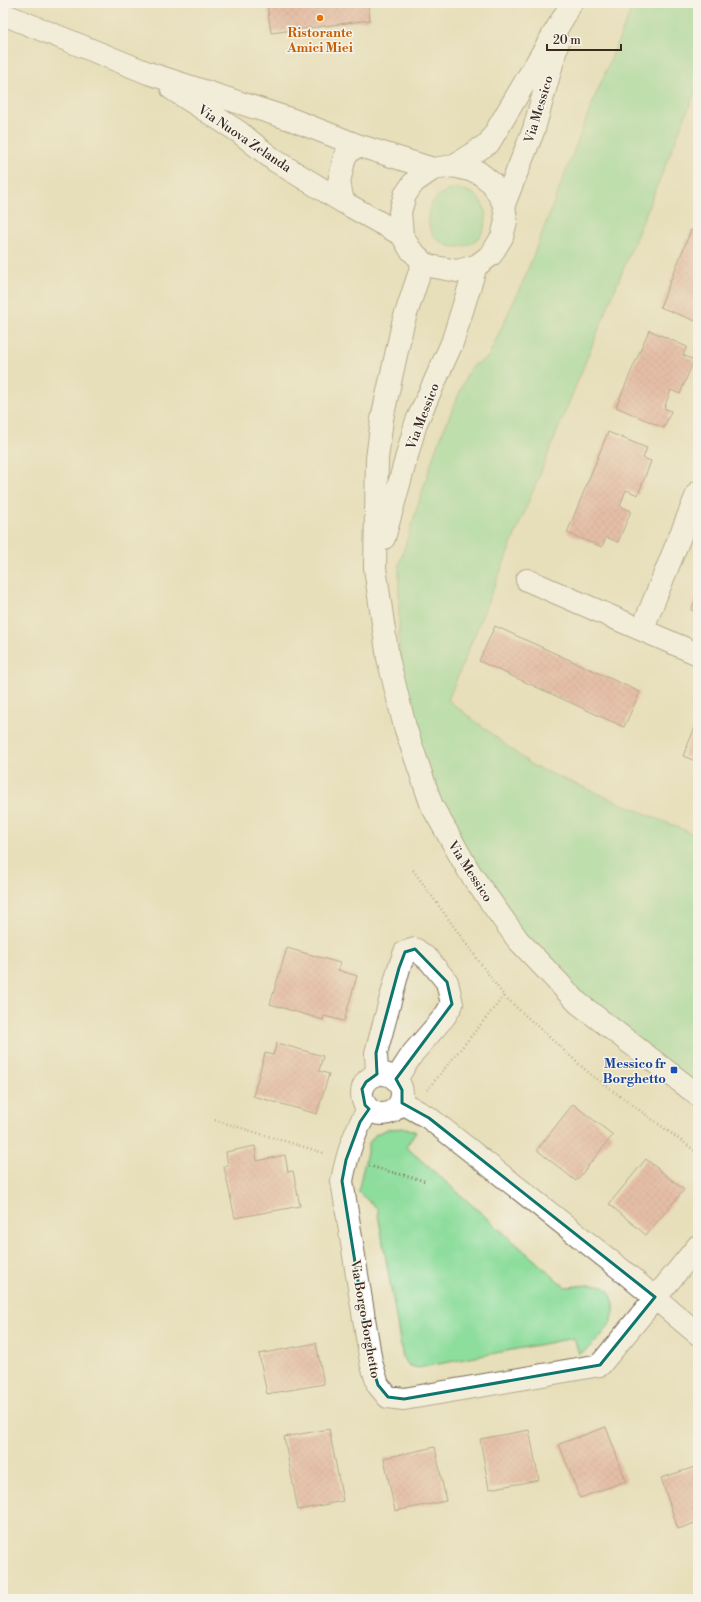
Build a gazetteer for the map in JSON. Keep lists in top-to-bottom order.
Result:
{
  "streets": {
    "street": ["Via Messico", "Via Nuova Zelanda", "Via Borgo Borghetto"]
  },
  "crossings": [
    ["Via Messico", "Via Nuova Zelanda"]
  ],
  "places": {
    "other": ["Ristorante Amici Miei"],
    "transit": ["Messico fr Borghetto"]
  },
  "scale_bar": "20 m"
}
